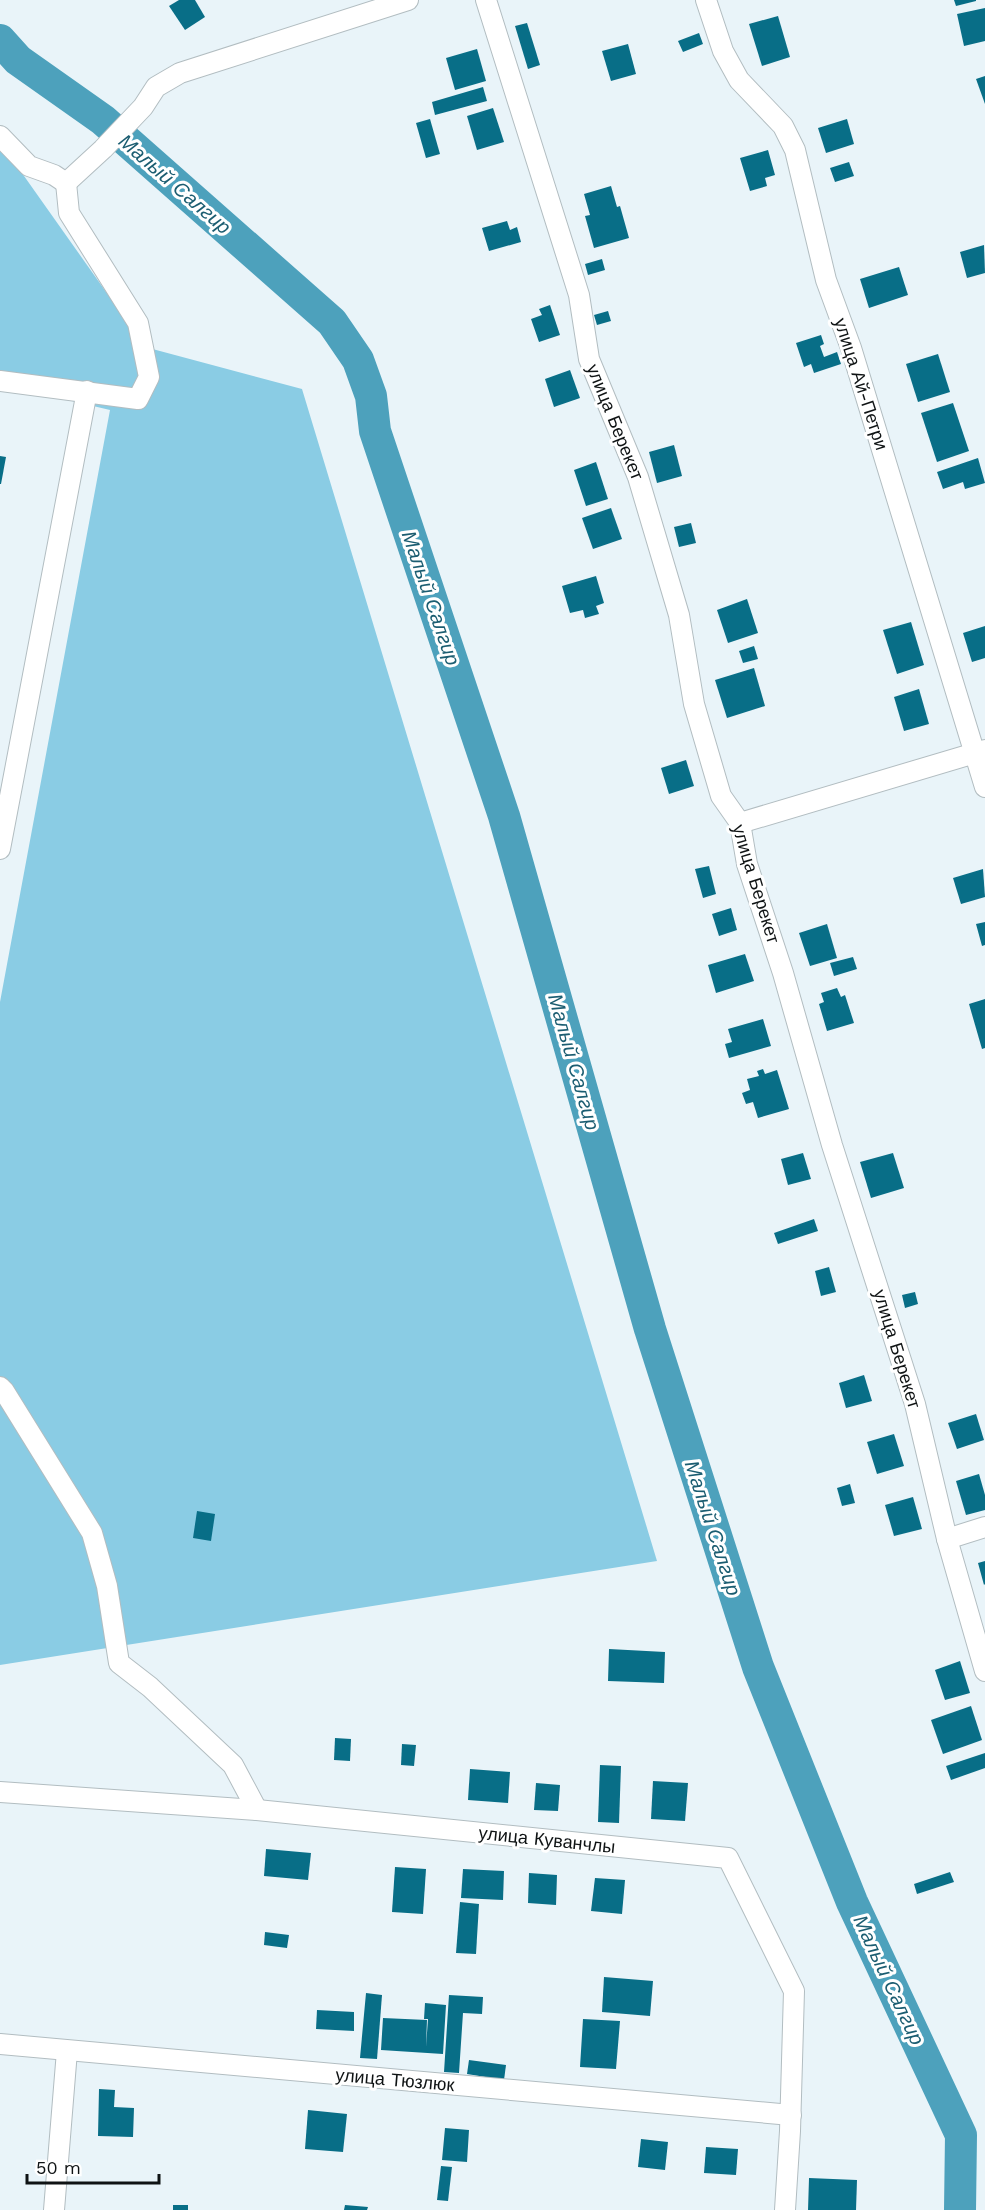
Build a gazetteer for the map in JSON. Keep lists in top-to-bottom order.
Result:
{
  "streets": {
    "street": [
      "улица Ай-Петри",
      "улица Берекет",
      "улица Куванчлы",
      "улица Тюзлюк"
    ]
  },
  "crossings": [
    ["улица Куванчлы", "улица Тюзлюк"]
  ],
  "water": ["Малый Салгир"],
  "scale_bar": "50 m"
}
